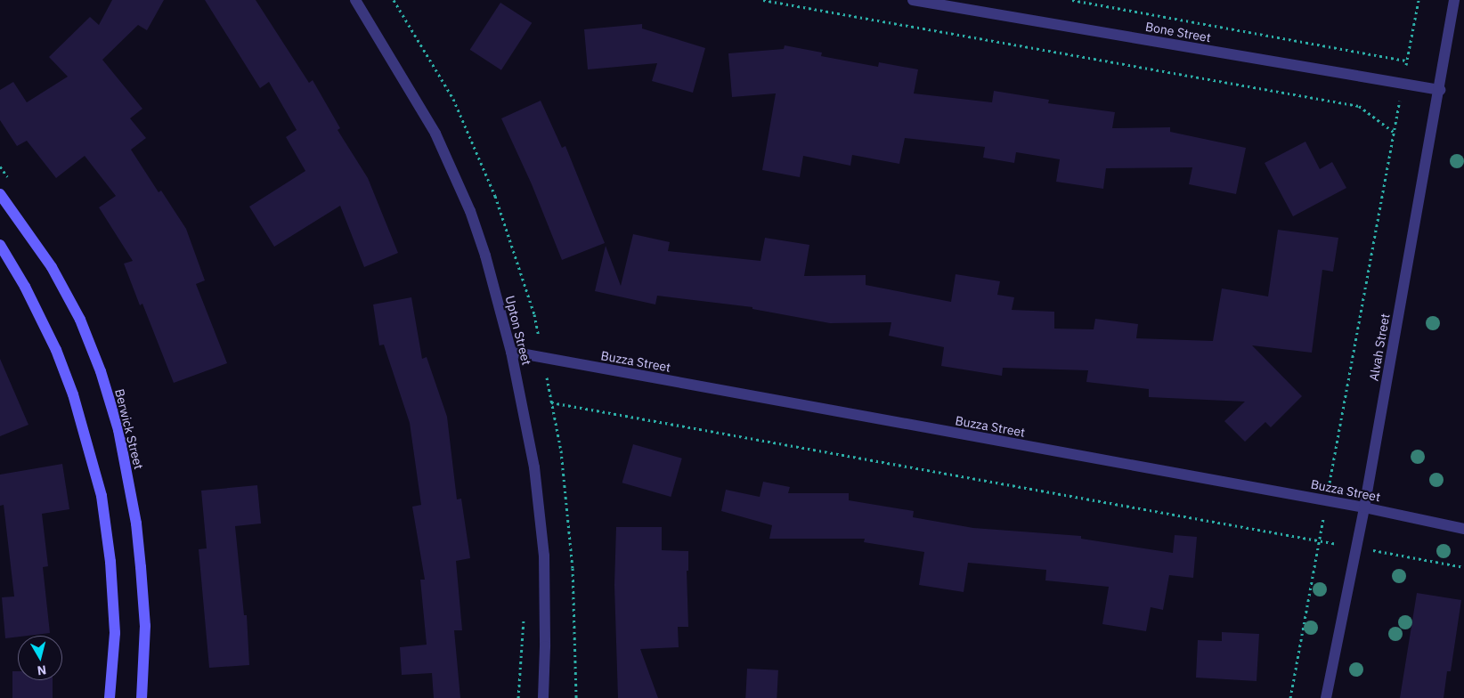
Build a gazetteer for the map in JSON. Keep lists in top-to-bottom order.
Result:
{
  "streets": {
    "main road": ["Berwick Street"],
    "street": [
      "Bone Street",
      "Upton Street",
      "Alvah Street",
      "Buzza Street"
    ]
  },
  "crossings": [
    ["Bone Street", "Alvah Street"],
    ["Upton Street", "Buzza Street"],
    ["Alvah Street", "Buzza Street"]
  ],
  "north": "bottom"
}
